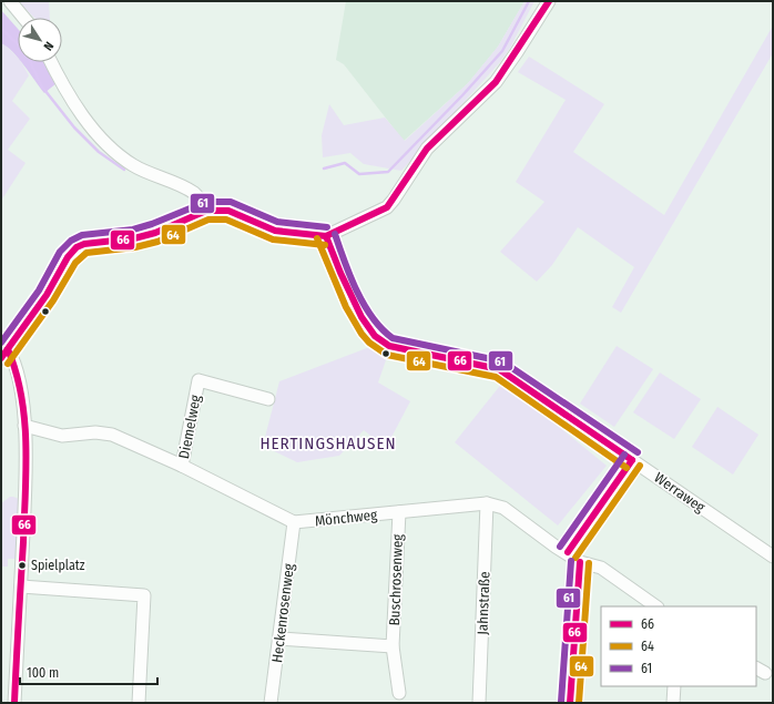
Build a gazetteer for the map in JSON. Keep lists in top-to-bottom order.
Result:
{
  "streets": {
    "street": [
      "Diemelweg",
      "Werraweg",
      "Mönchweg",
      "Buschrosenweg",
      "Jahnstraße",
      "Heckenrosenweg"
    ]
  },
  "crossings": [
    ["Diemelweg", "Mönchweg"],
    ["Mönchweg", "Buschrosenweg"],
    ["Mönchweg", "Jahnstraße"],
    ["Mönchweg", "Heckenrosenweg"],
    ["Buschrosenweg", "Heckenrosenweg"]
  ],
  "districts": ["HERTINGSHAUSEN"],
  "places": ["Spielplatz"],
  "lines": ["transit line 66", "transit line 61", "transit line 64"],
  "legend": ["66", "64", "61"],
  "scale_bar": "100 m",
  "north": "bottom right"
}
